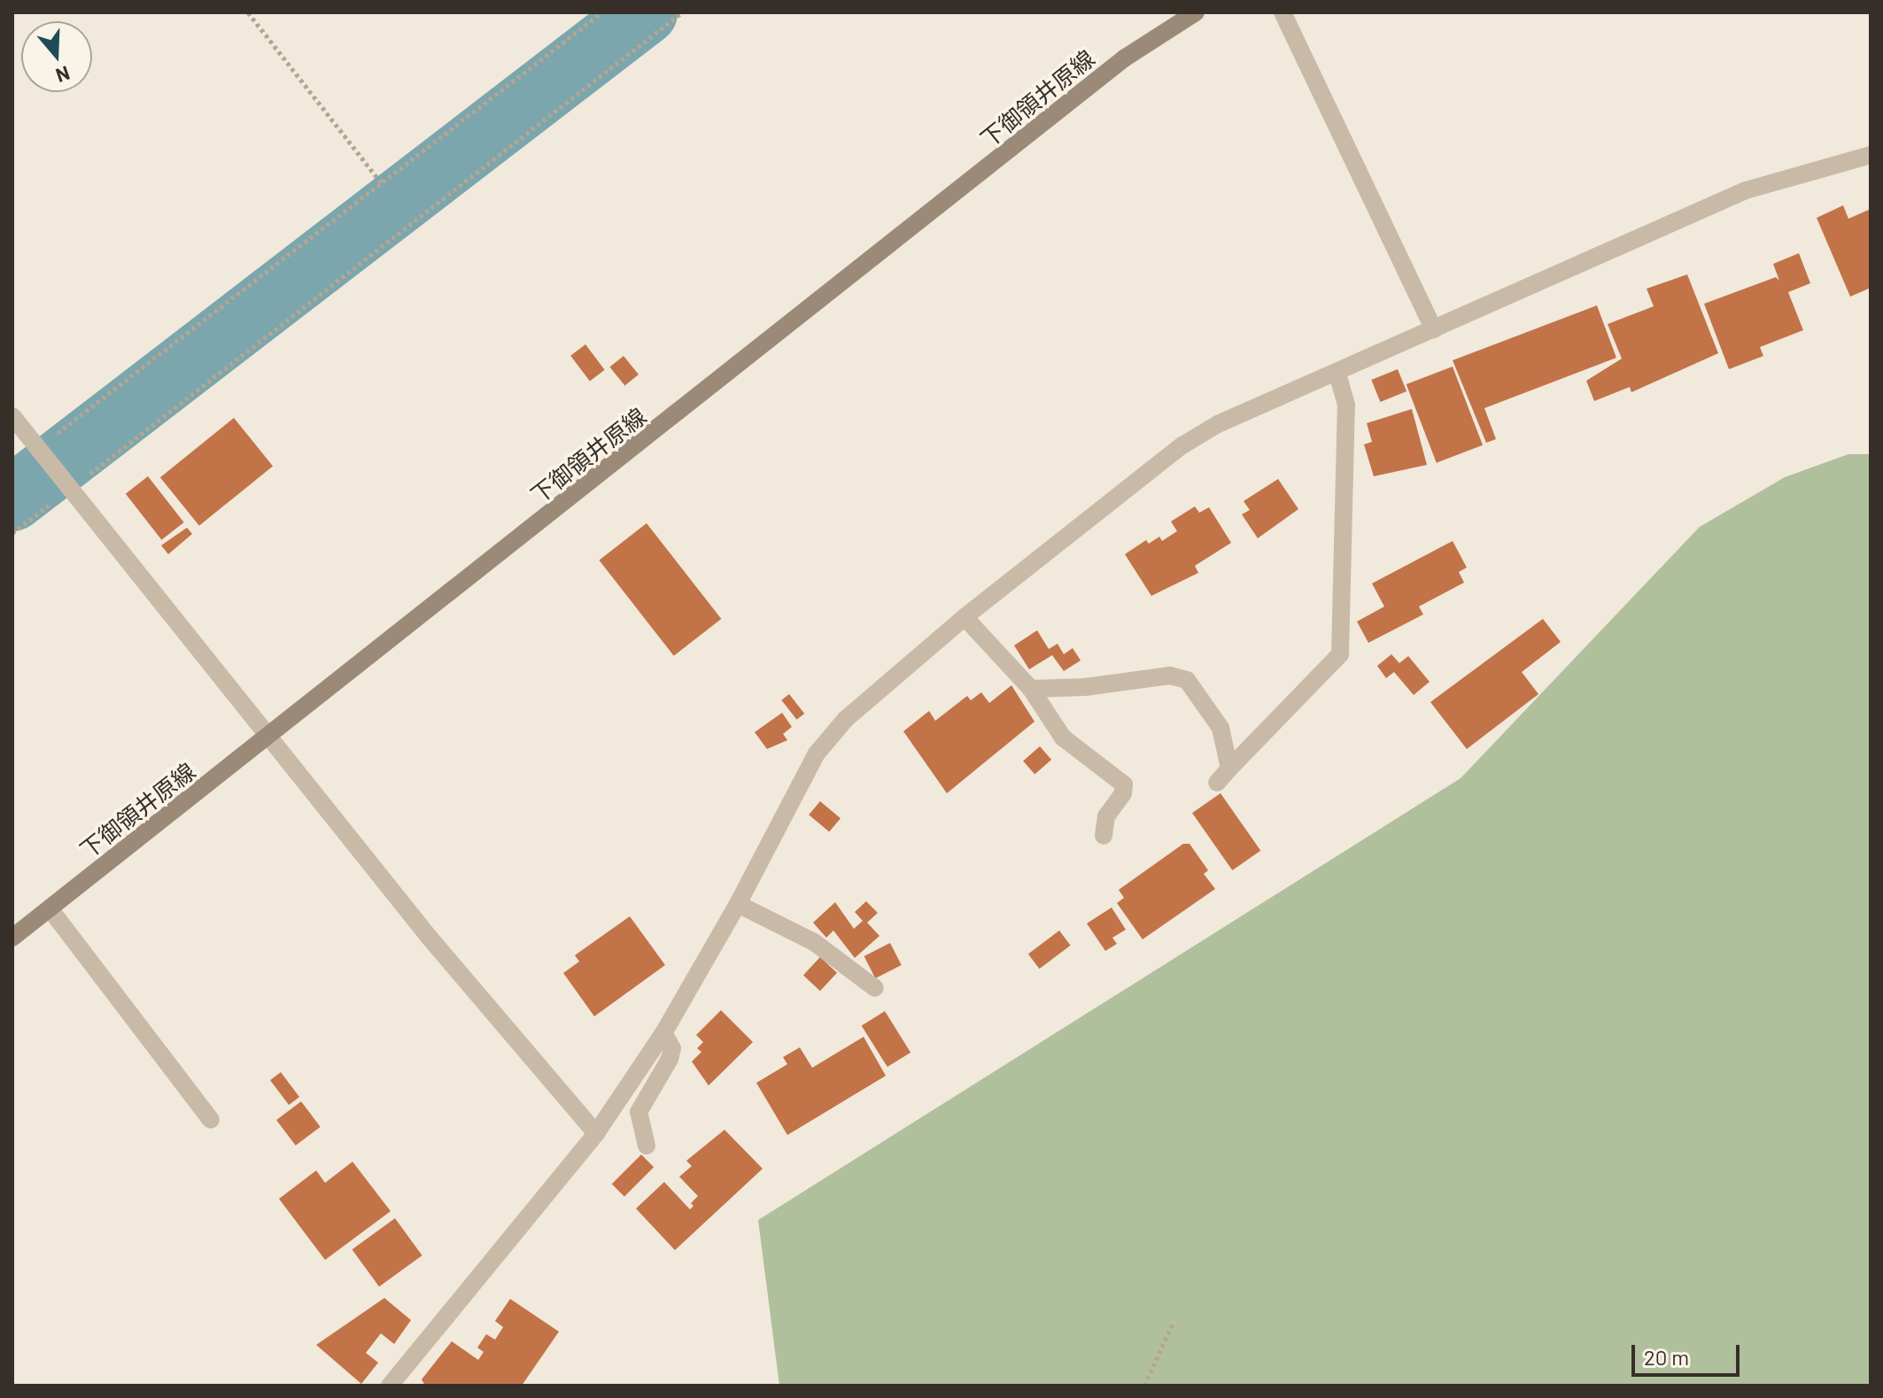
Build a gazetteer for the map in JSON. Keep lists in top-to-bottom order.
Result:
{
  "streets": {
    "main road": ["下御領井原線"]
  },
  "scale_bar": "20 m",
  "north": "bottom"
}
